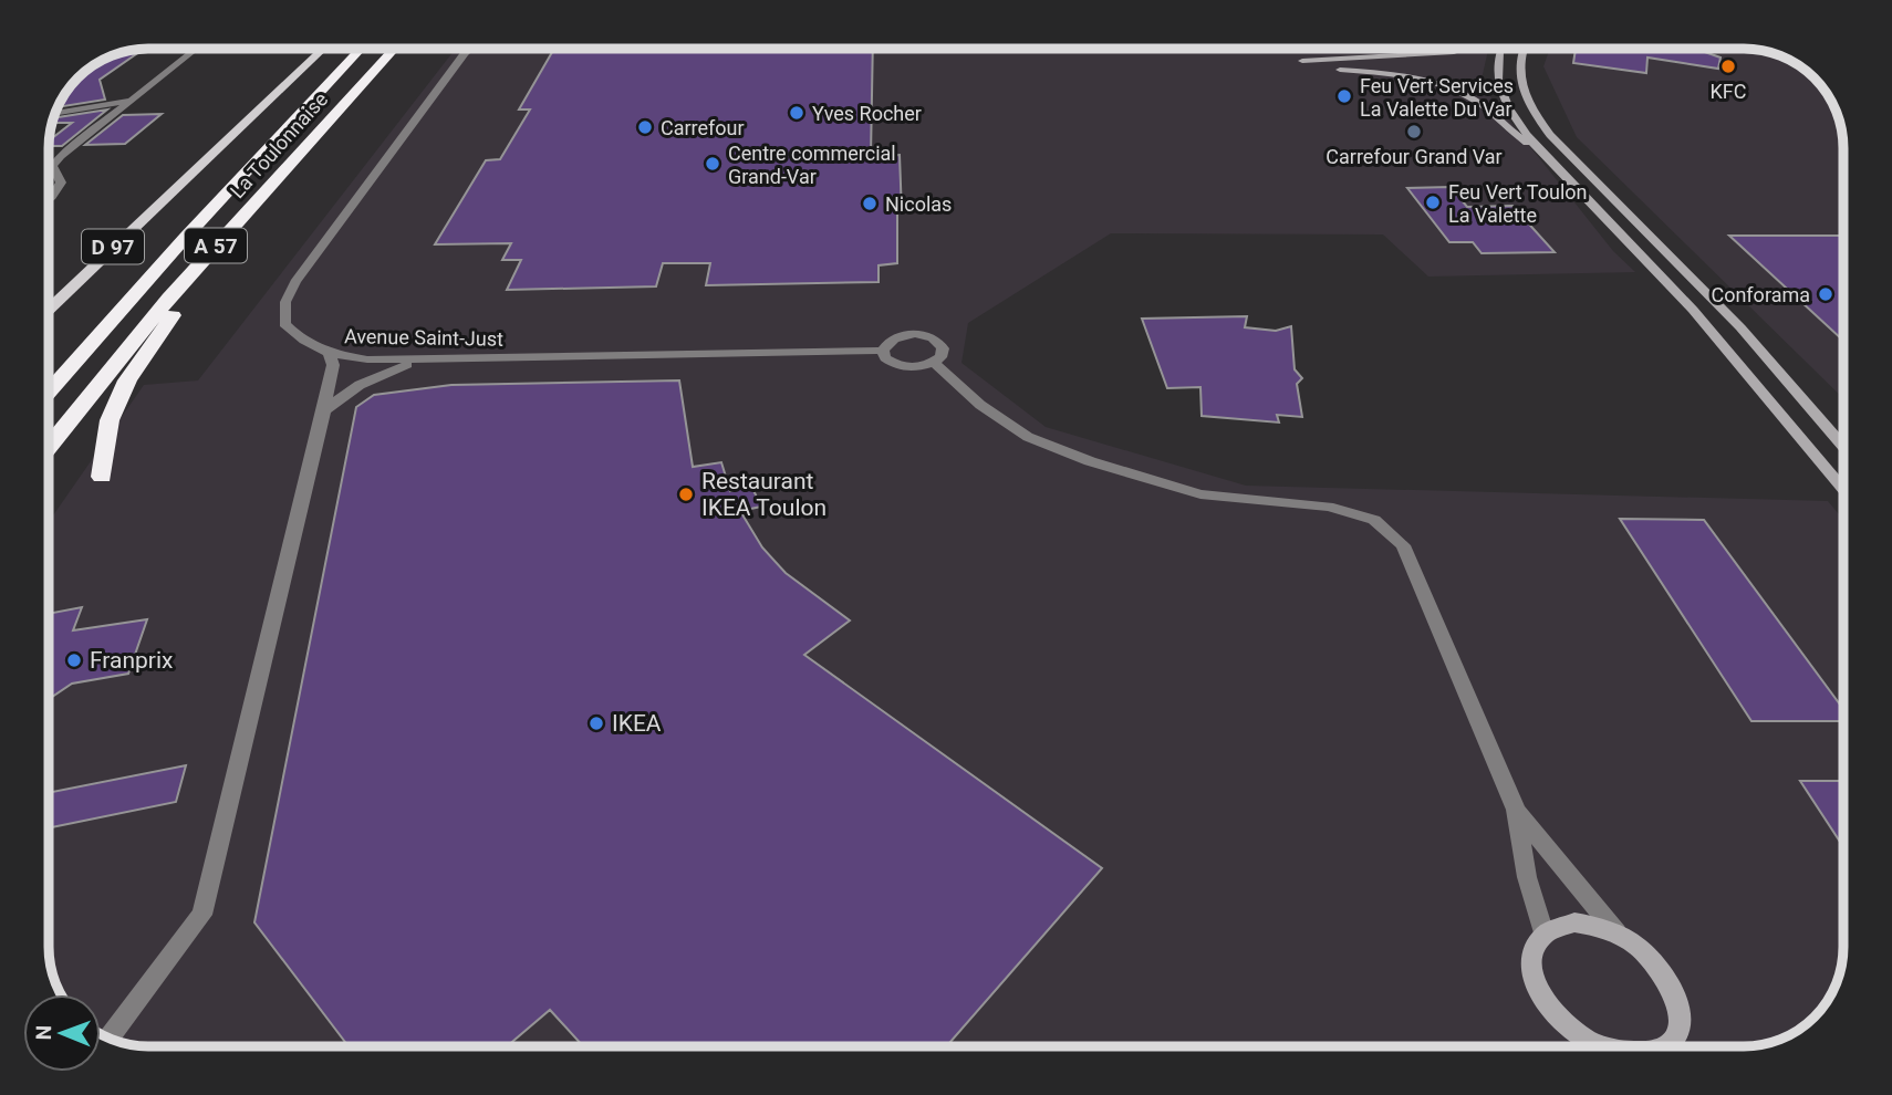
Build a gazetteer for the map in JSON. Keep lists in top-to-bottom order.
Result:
{
  "streets": {
    "highway": ["La Toulonnaise", "A 57"],
    "main road": ["D 97"],
    "street": ["Avenue Saint-Just"]
  },
  "places": [
    "KFC",
    "Feu Vert Services La Valette Du Var",
    "Yves Rocher",
    "Carrefour",
    "Carrefour Grand Var",
    "Centre commercial Grand-Var",
    "Feu Vert Toulon La Valette",
    "Nicolas",
    "Conforama",
    "Restaurant IKEA Toulon",
    "Franprix",
    "IKEA"
  ],
  "north": "left"
}
